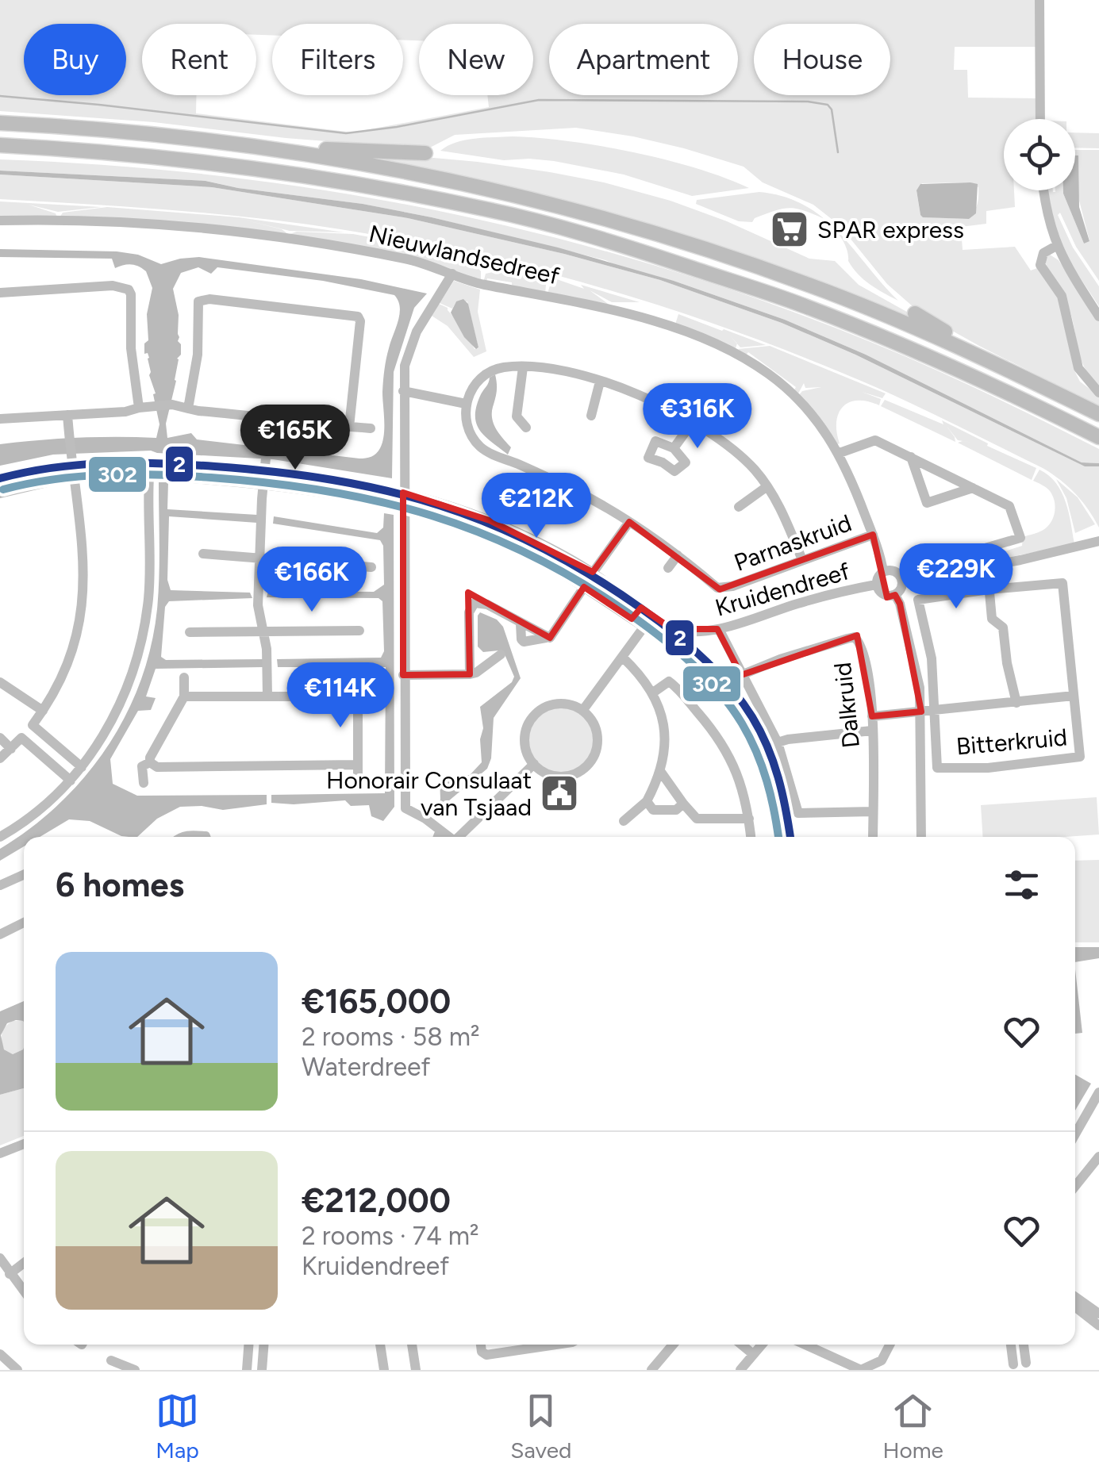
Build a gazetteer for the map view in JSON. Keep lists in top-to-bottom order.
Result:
{
  "streets": {
    "street": [
      "Nieuwlandsedreef",
      "Parnaskruid",
      "Kruidendreef",
      "Dalkruid",
      "Bitterkruid"
    ]
  },
  "crossings": [
    ["Nieuwlandsedreef", "Parnaskruid"],
    ["Nieuwlandsedreef", "Kruidendreef"]
  ],
  "places": {
    "supermarket": ["SPAR express"],
    "public building": ["Honorair Consulaat van Tsjaad"]
  },
  "lines": ["transit line 2", "transit line 302"],
  "page": {
    "chip": [
      "Buy",
      "Rent",
      "Filters",
      "New",
      "Apartment",
      "House"
    ],
    "price": [
      "€316K",
      "€165K",
      "€212K",
      "€229K",
      "€166K",
      "€114K"
    ],
    "heading": "6 homes",
    "list": [
      {
        "name": "€165,000",
        "note": "2 rooms · 58 m² · Waterdreef"
      },
      {
        "name": "€212,000",
        "note": "2 rooms · 74 m² · Kruidendreef"
      }
    ],
    "tabs": ["Map", "Saved", "Home"]
  }
}
